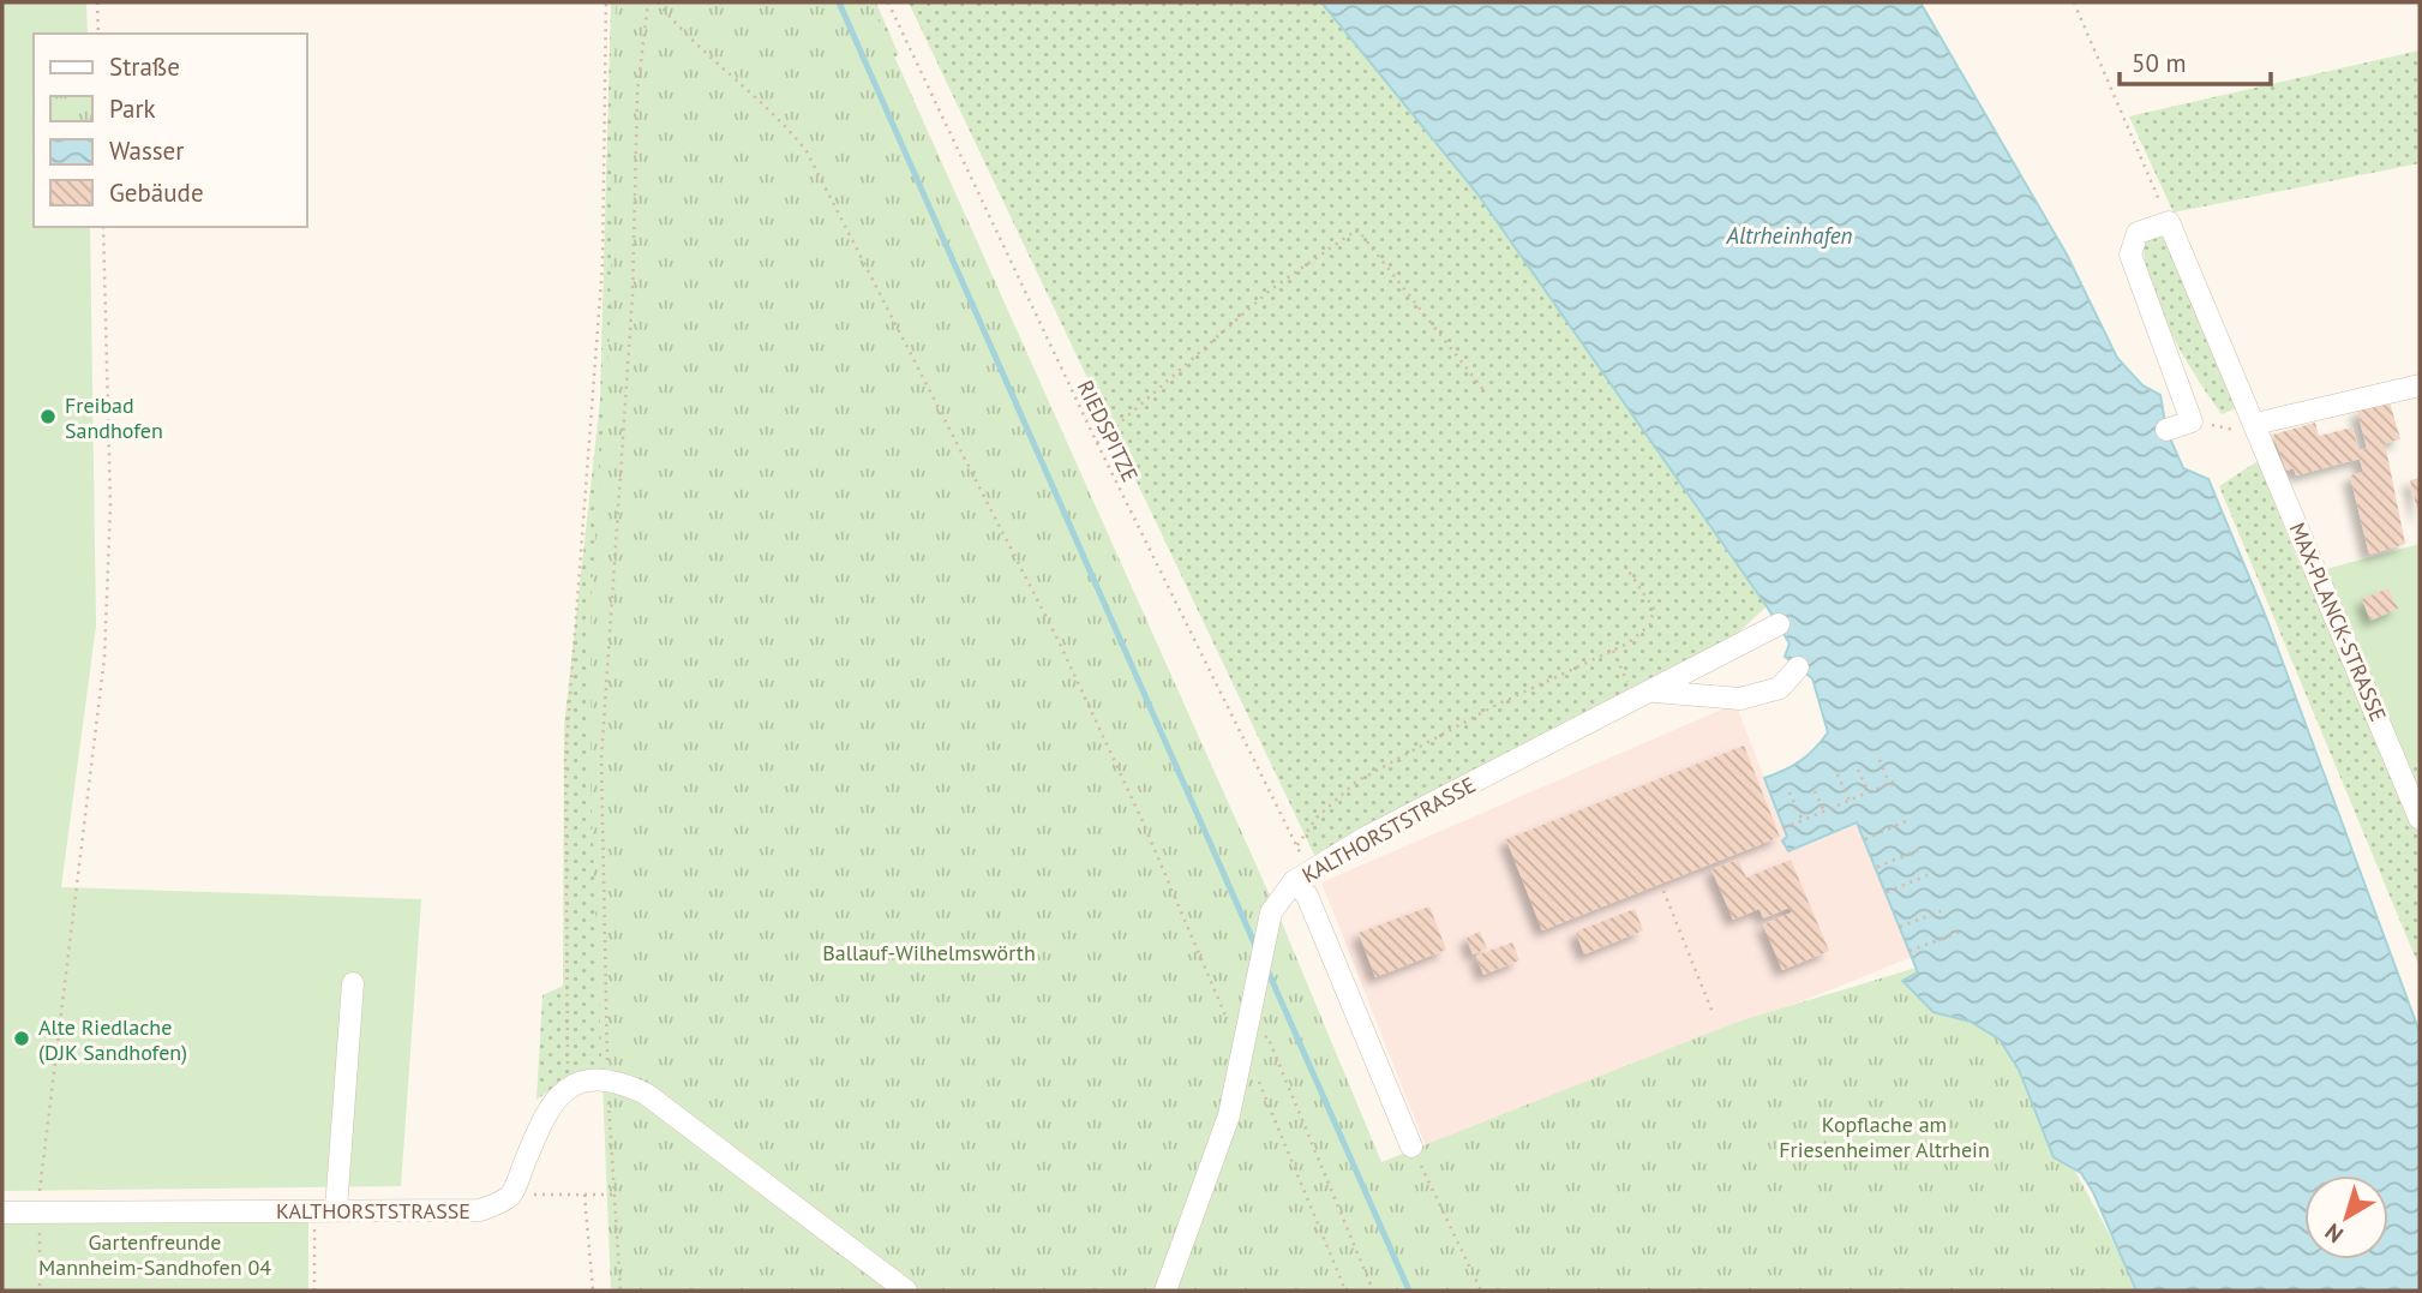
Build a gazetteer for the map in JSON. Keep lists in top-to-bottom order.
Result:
{
  "streets": {
    "street": ["MAX-PLANCK-STRASSE", "KALTHORSTSTRASSE"],
    "path": ["RIEDSPITZE"]
  },
  "crossings": [
    ["RIEDSPITZE", "KALTHORSTSTRASSE"]
  ],
  "water": ["Altrheinhafen"],
  "parks": ["Ballauf-Wilhelmswörth", "Kopflache am Friesenheimer Altrhein", "Gartenfreunde Mannheim-Sandhofen 04"],
  "places": ["Freibad Sandhofen", "Alte Riedlache (DJK Sandhofen)"],
  "legend": [
    "Straße",
    "Park",
    "Wasser",
    "Gebäude"
  ],
  "scale_bar": "50 m",
  "north": "bottom left"
}
